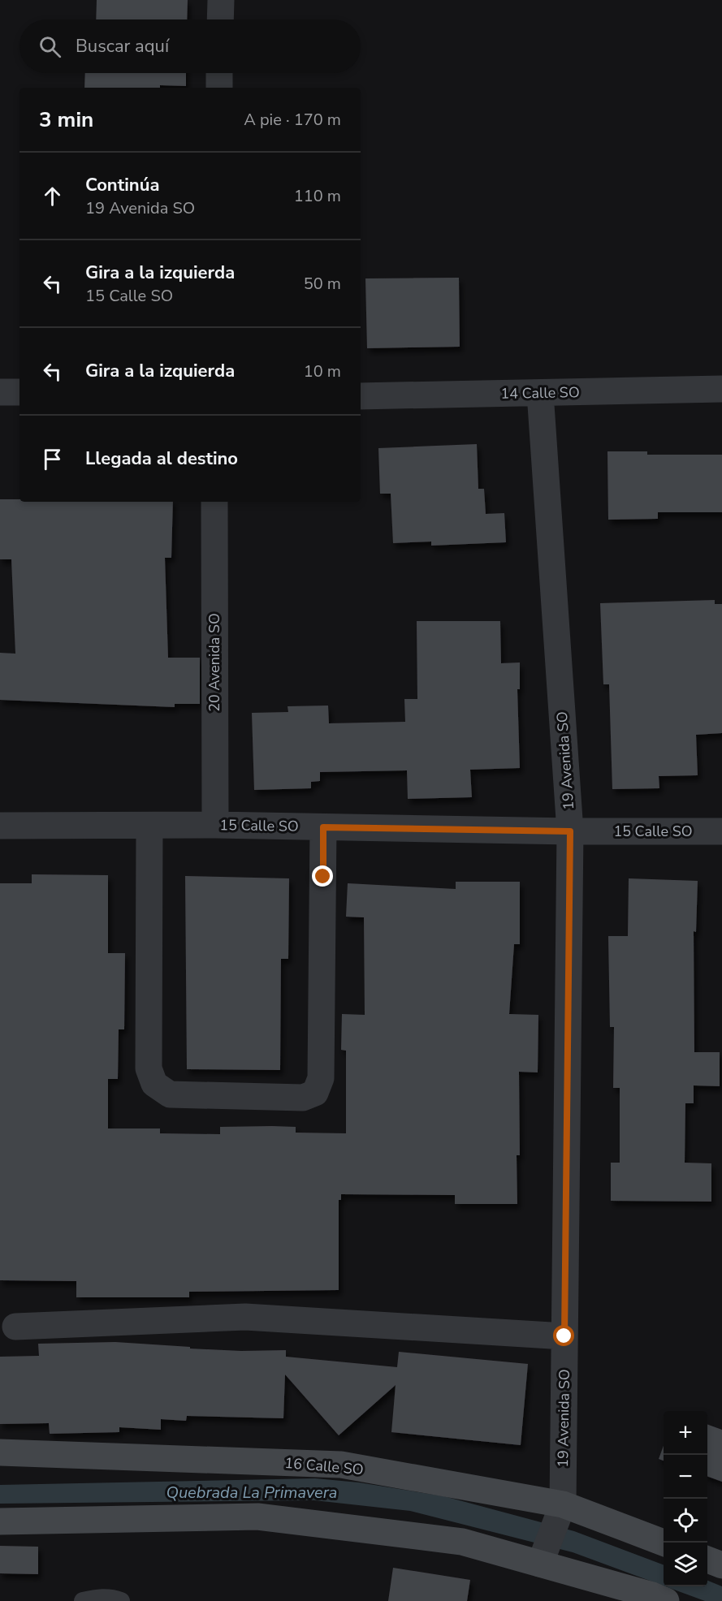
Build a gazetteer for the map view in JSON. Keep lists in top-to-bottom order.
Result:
{
  "streets": {
    "street": [
      "14 Calle SO",
      "20 Avenida SO",
      "19 Avenida SO",
      "15 Calle SO",
      "16 Calle SO"
    ]
  },
  "crossings": [
    ["14 Calle SO", "19 Avenida SO"],
    ["20 Avenida SO", "15 Calle SO"],
    ["19 Avenida SO", "15 Calle SO"],
    ["19 Avenida SO", "16 Calle SO"]
  ],
  "water": ["Quebrada La Primavera"],
  "page": {
    "search": "Buscar aquí",
    "heading": ["3 min", "A pie · 170 m"],
    "list": [
      ["Continúa", "19 Avenida SO", "110 m"],
      ["Gira a la izquierda", "15 Calle SO", "50 m"],
      ["Gira a la izquierda", "10 m"],
      "Llegada al destino"
    ],
    "map_buttons": ["+", "−"]
  }
}
